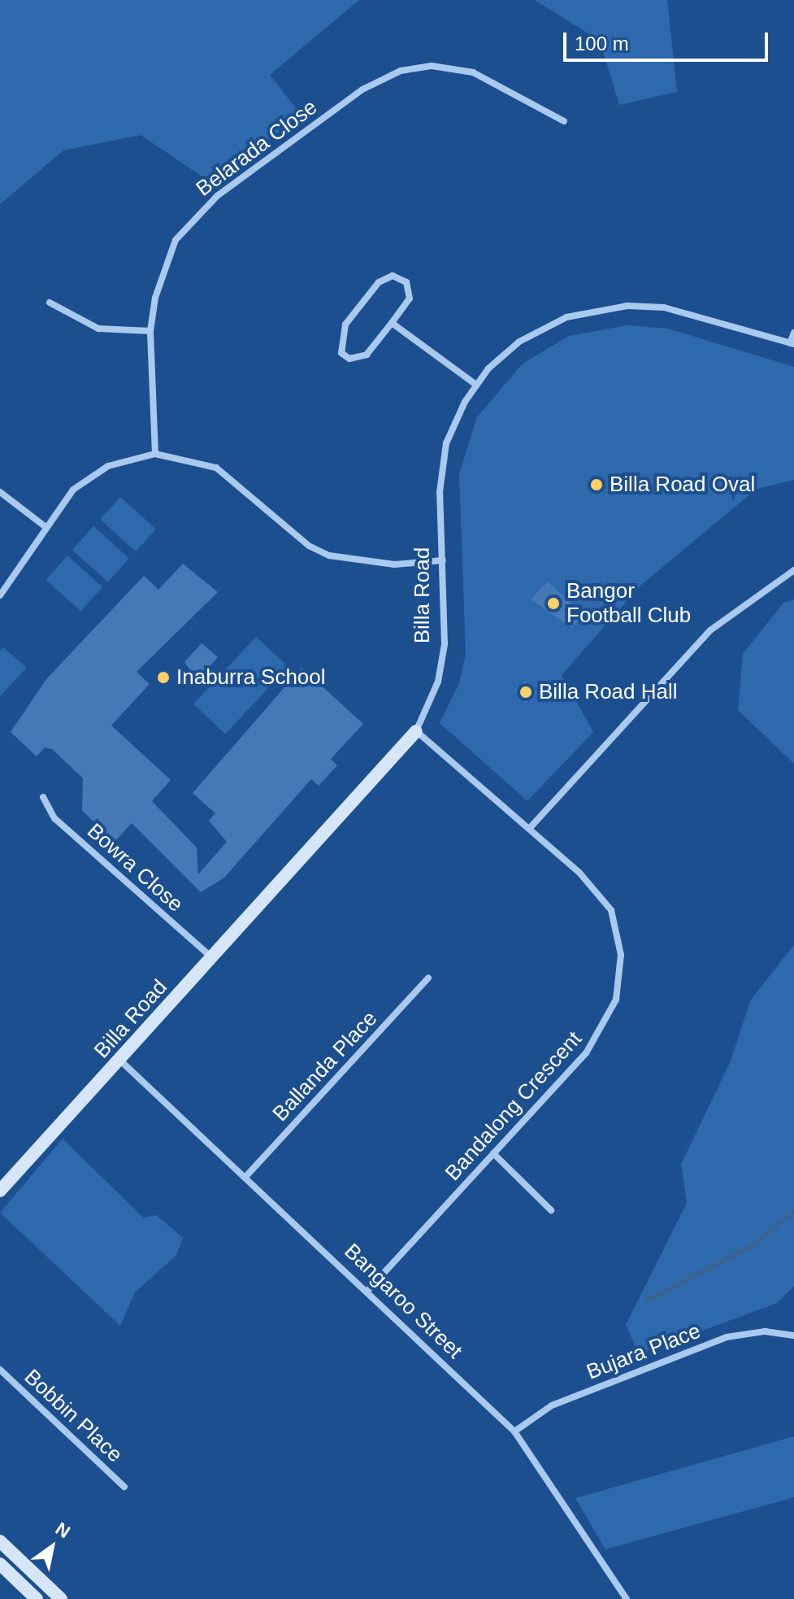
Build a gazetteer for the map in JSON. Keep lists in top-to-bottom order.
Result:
{
  "streets": {
    "street": [
      "Belarada Close",
      "Billa Road",
      "Bowra Close",
      "Ballanda Place",
      "Bandalong Crescent",
      "Bangaroo Street",
      "Bujara Place",
      "Bobbin Place"
    ]
  },
  "crossings": [
    ["Billa Road", "Bowra Close"],
    ["Billa Road", "Bandalong Crescent"],
    ["Billa Road", "Bangaroo Street"],
    ["Ballanda Place", "Bangaroo Street"],
    ["Bandalong Crescent", "Bangaroo Street"],
    ["Bangaroo Street", "Bujara Place"]
  ],
  "places": [
    "Billa Road Oval",
    "Bangor Football Club",
    "Inaburra School",
    "Billa Road Hall"
  ],
  "scale_bar": "100 m",
  "north": "top right"
}
